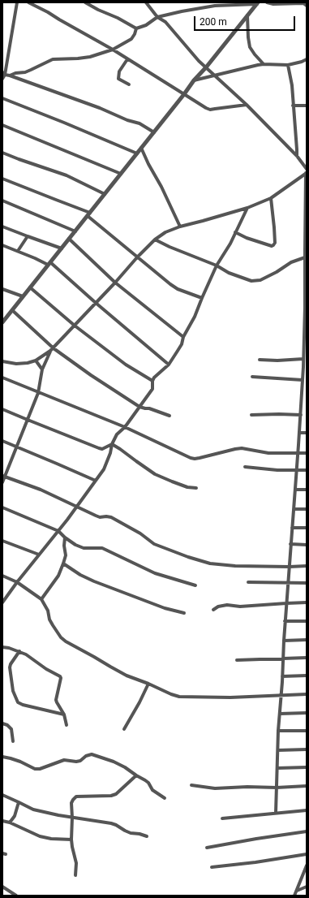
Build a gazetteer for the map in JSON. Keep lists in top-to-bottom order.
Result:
{
  "scale_bar": "200 m"
}
